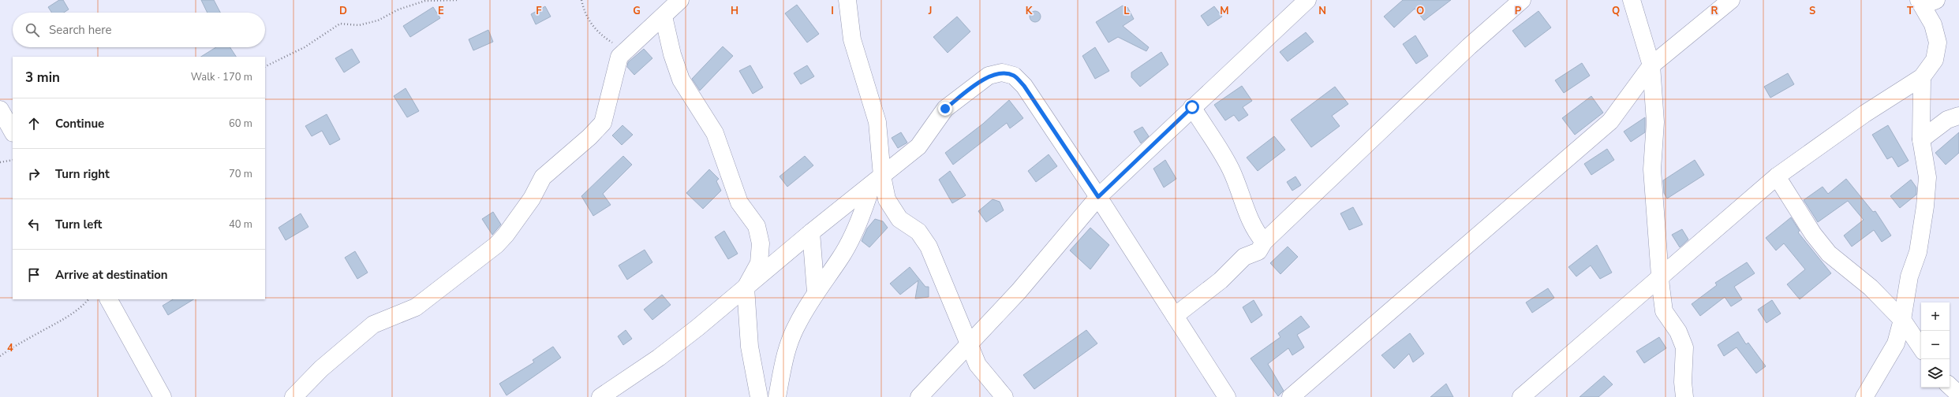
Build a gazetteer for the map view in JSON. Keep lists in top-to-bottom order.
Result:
{
  "page": {
    "search": "Search here",
    "heading": ["3 min", "Walk · 170 m"],
    "list": [
      ["Continue", "60 m"],
      ["Turn right", "70 m"],
      ["Turn left", "40 m"],
      "Arrive at destination"
    ],
    "map_buttons": ["+", "−"]
  },
  "grid": {
    "columns": [
      "D",
      "E",
      "F",
      "G",
      "H",
      "I",
      "J",
      "K",
      "L",
      "M",
      "N",
      "O",
      "P",
      "Q",
      "R",
      "S",
      "T"
    ],
    "rows": ["4"]
  }
}
